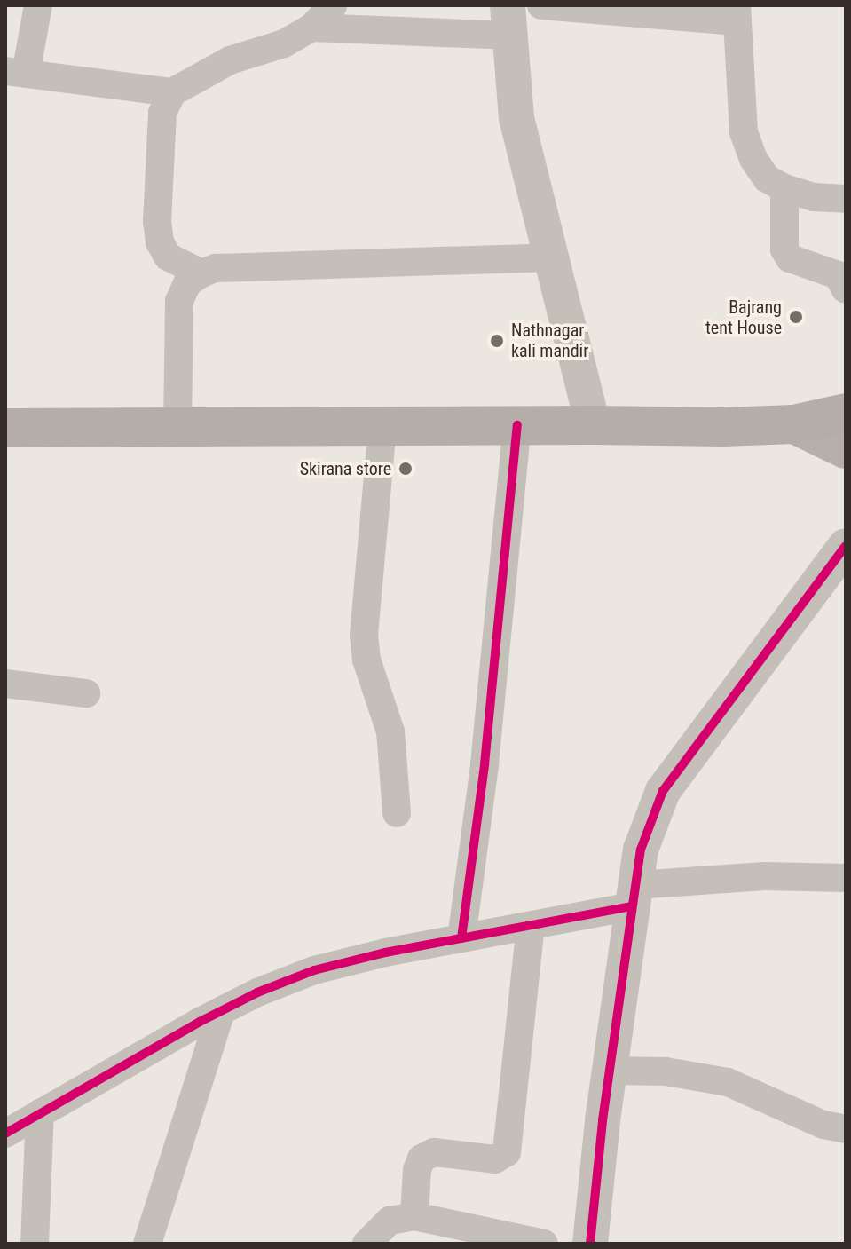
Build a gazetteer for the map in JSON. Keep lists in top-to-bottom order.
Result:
{
  "places": ["Bajrang tent House", "Nathnagar kali mandir", "Skirana store"]
}
